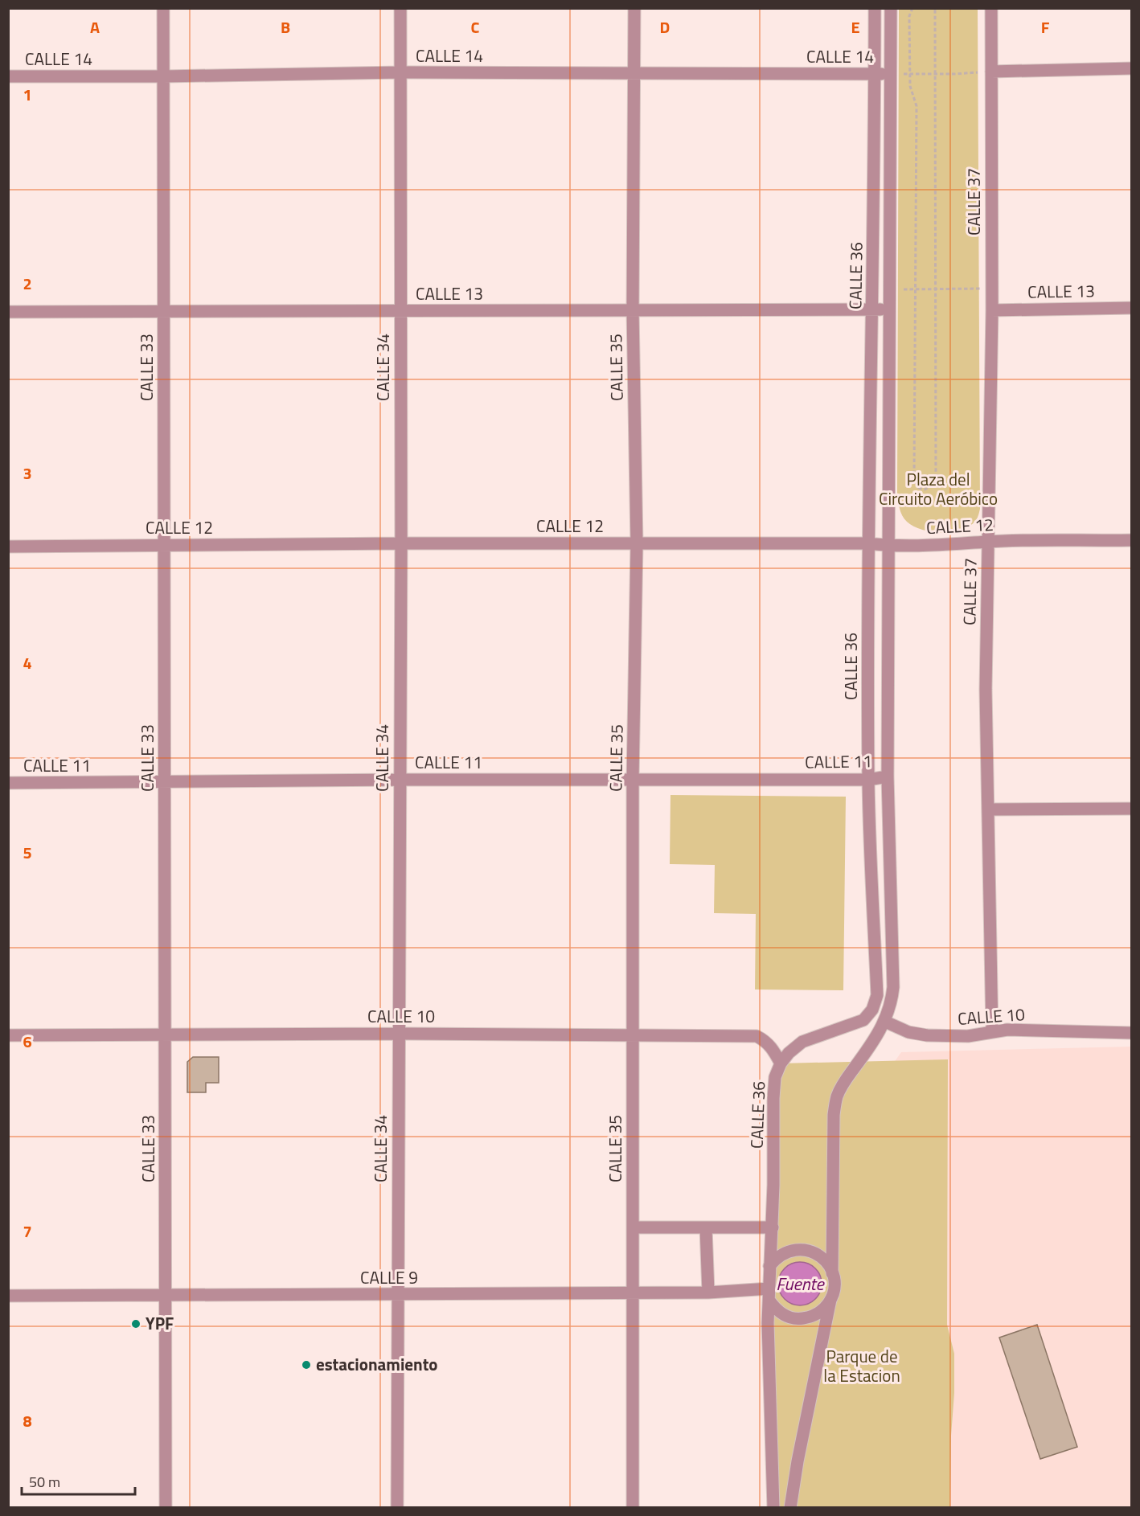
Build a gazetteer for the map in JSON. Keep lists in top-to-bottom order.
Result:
{
  "streets": {
    "street": [
      "CALLE 14",
      "CALLE 37",
      "CALLE 36",
      "CALLE 13",
      "CALLE 33",
      "CALLE 34",
      "CALLE 35",
      "CALLE 12",
      "CALLE 11",
      "CALLE 10",
      "CALLE 9"
    ]
  },
  "crossings": [
    ["CALLE 14", "CALLE 36"],
    ["CALLE 14", "CALLE 33"],
    ["CALLE 14", "CALLE 34"],
    ["CALLE 14", "CALLE 35"],
    ["CALLE 37", "CALLE 13"],
    ["CALLE 37", "CALLE 12"],
    ["CALLE 37", "CALLE 10"],
    ["CALLE 36", "CALLE 13"],
    ["CALLE 36", "CALLE 12"],
    ["CALLE 36", "CALLE 11"],
    ["CALLE 36", "CALLE 10"],
    ["CALLE 36", "CALLE 9"],
    ["CALLE 13", "CALLE 33"],
    ["CALLE 13", "CALLE 34"],
    ["CALLE 13", "CALLE 35"],
    ["CALLE 33", "CALLE 12"],
    ["CALLE 33", "CALLE 11"],
    ["CALLE 33", "CALLE 10"],
    ["CALLE 33", "CALLE 9"],
    ["CALLE 34", "CALLE 12"],
    ["CALLE 34", "CALLE 11"],
    ["CALLE 34", "CALLE 10"],
    ["CALLE 34", "CALLE 9"],
    ["CALLE 35", "CALLE 12"],
    ["CALLE 35", "CALLE 11"],
    ["CALLE 35", "CALLE 10"],
    ["CALLE 35", "CALLE 9"]
  ],
  "water": ["Fuente"],
  "parks": ["Plaza del Circuito Aeróbico", "Parque de la Estacion"],
  "places": ["YPF", "estacionamiento"],
  "scale_bar": "50 m",
  "grid": {
    "columns": [
      "A",
      "B",
      "C",
      "D",
      "E",
      "F"
    ],
    "rows": [
      "1",
      "2",
      "3",
      "4",
      "5",
      "6",
      "7",
      "8"
    ]
  }
}
